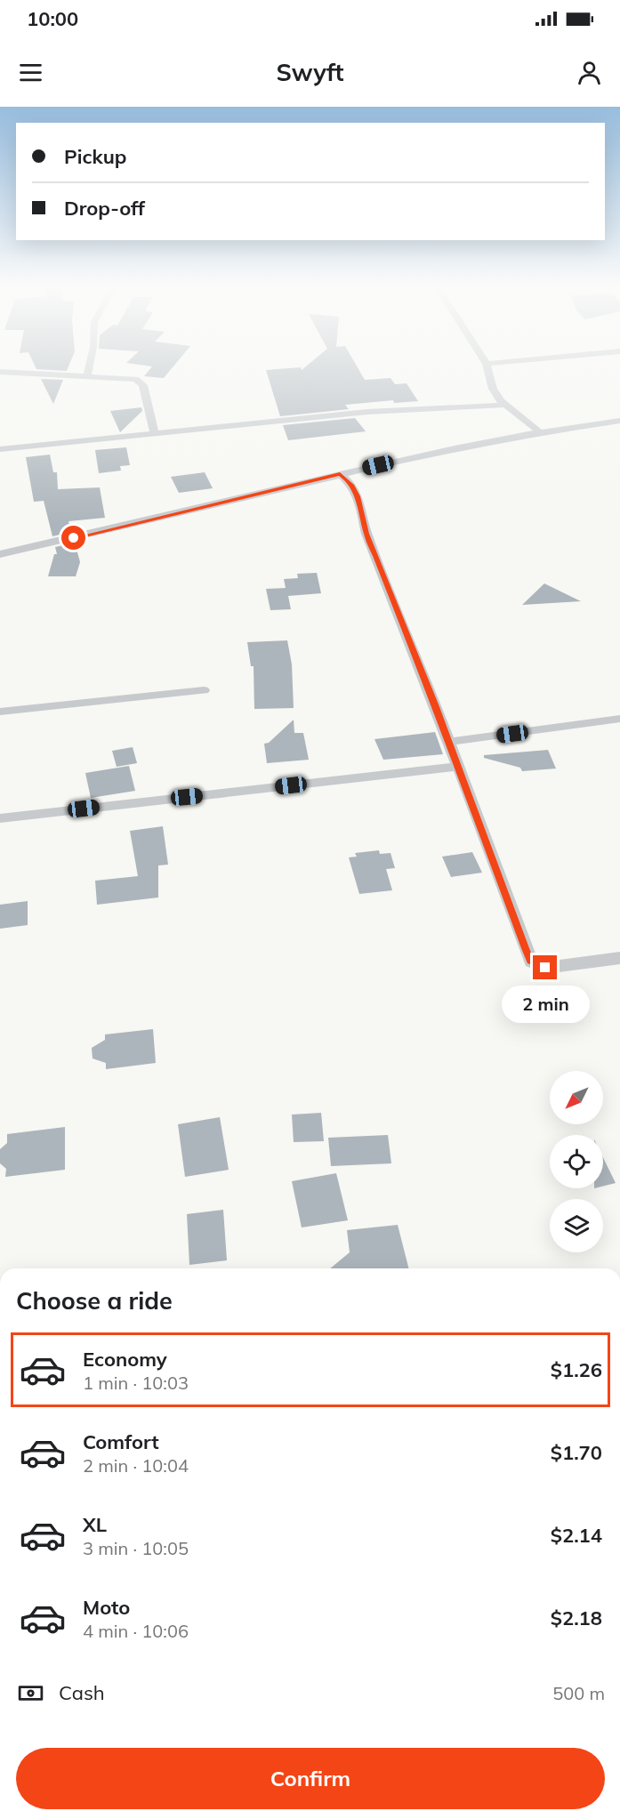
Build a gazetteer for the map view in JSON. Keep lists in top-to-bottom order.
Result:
{
  "north": "bottom left",
  "page": {
    "status": "10:00",
    "header": "Swyft",
    "banner": ["Pickup", "Drop-off"],
    "bubble": "2 min",
    "heading": "Choose a ride",
    "list": [
      {
        "name": "Economy",
        "note": "1 min · 10:03",
        "value": "$1.26"
      },
      {
        "name": "Comfort",
        "note": "2 min · 10:04",
        "value": "$1.70"
      },
      {
        "name": "XL",
        "note": "3 min · 10:05",
        "value": "$2.14"
      },
      {
        "name": "Moto",
        "note": "4 min · 10:06",
        "value": "$2.18"
      }
    ],
    "pay": ["Cash", "500 m"],
    "buttons": "Confirm"
  }
}
